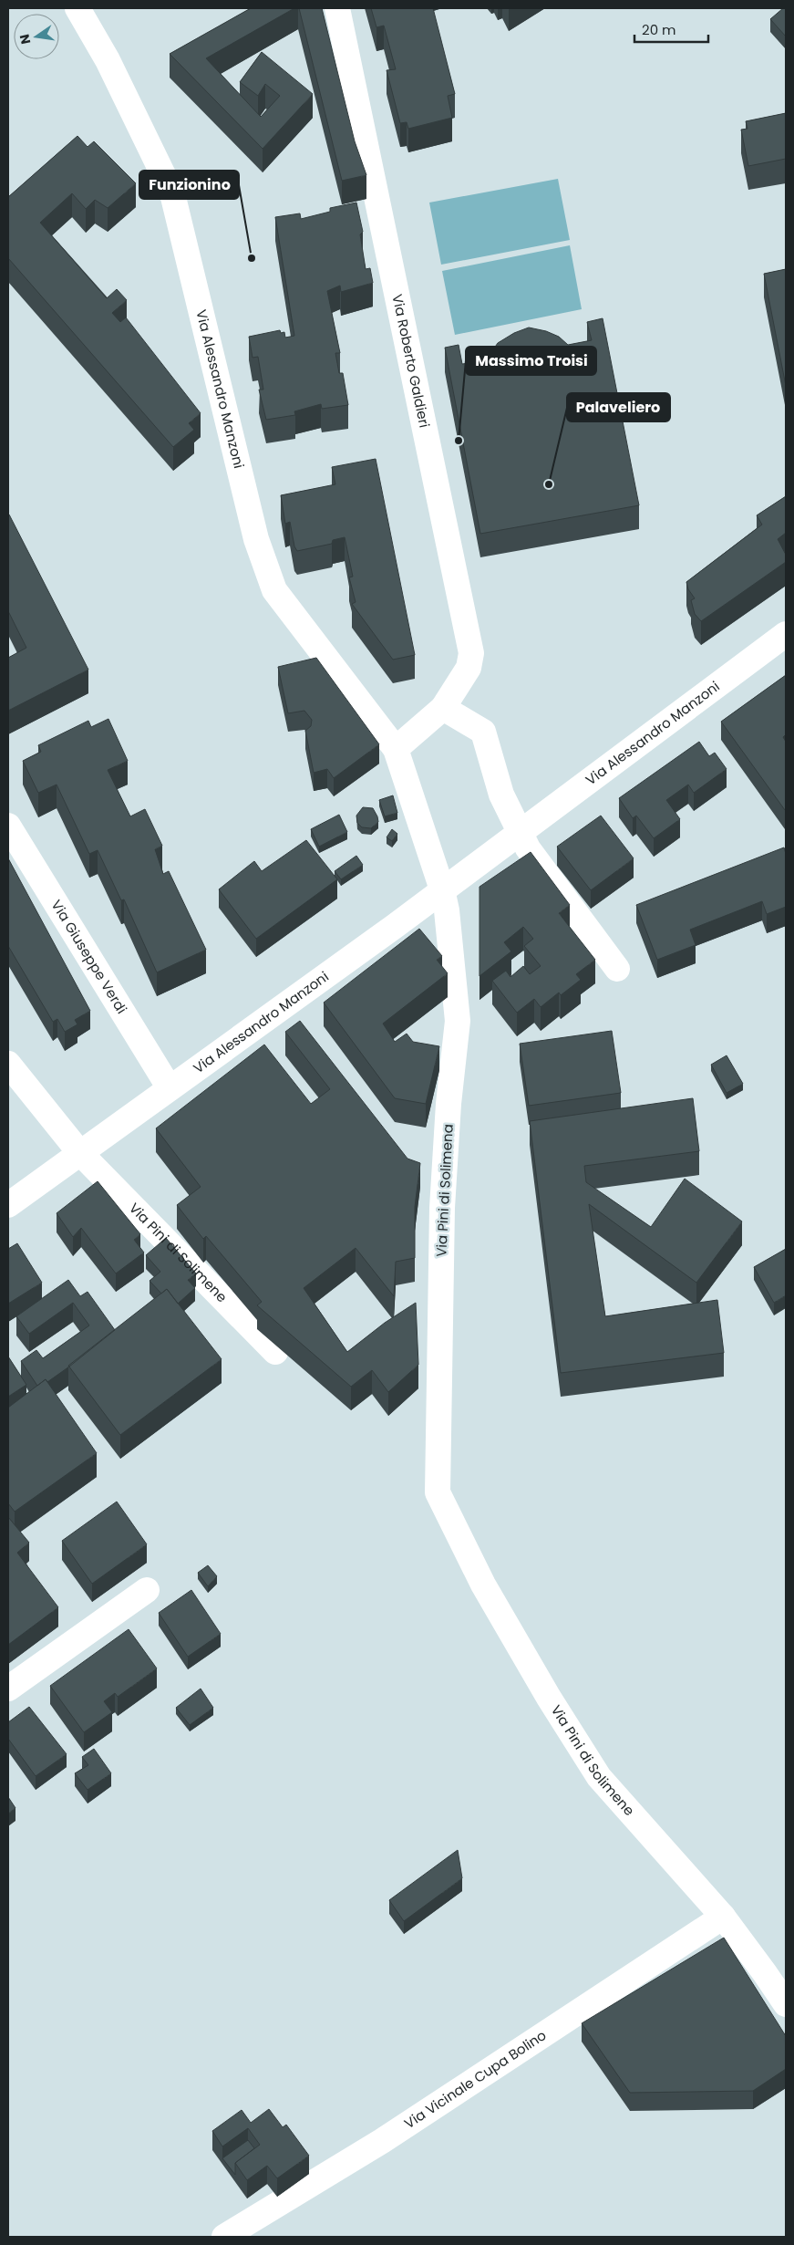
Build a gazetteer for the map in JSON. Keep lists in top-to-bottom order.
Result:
{
  "streets": {
    "street": [
      "Via Roberto Galdieri",
      "Via Alessandro Manzoni",
      "Via Giuseppe Verdi",
      "Via Pini di Solimena",
      "Via Pini di Solimene",
      "Via Vicinale Cupa Bolino"
    ]
  },
  "crossings": [
    ["Via Alessandro Manzoni", "Via Giuseppe Verdi"],
    ["Via Alessandro Manzoni", "Via Pini di Solimena"],
    ["Via Alessandro Manzoni", "Via Pini di Solimene"],
    ["Via Pini di Solimena", "Via Pini di Solimene"],
    ["Via Pini di Solimene", "Via Vicinale Cupa Bolino"]
  ],
  "places": ["Funzionino", "Massimo Troisi", "Palaveliero"],
  "scale_bar": "20 m",
  "north": "left"
}
